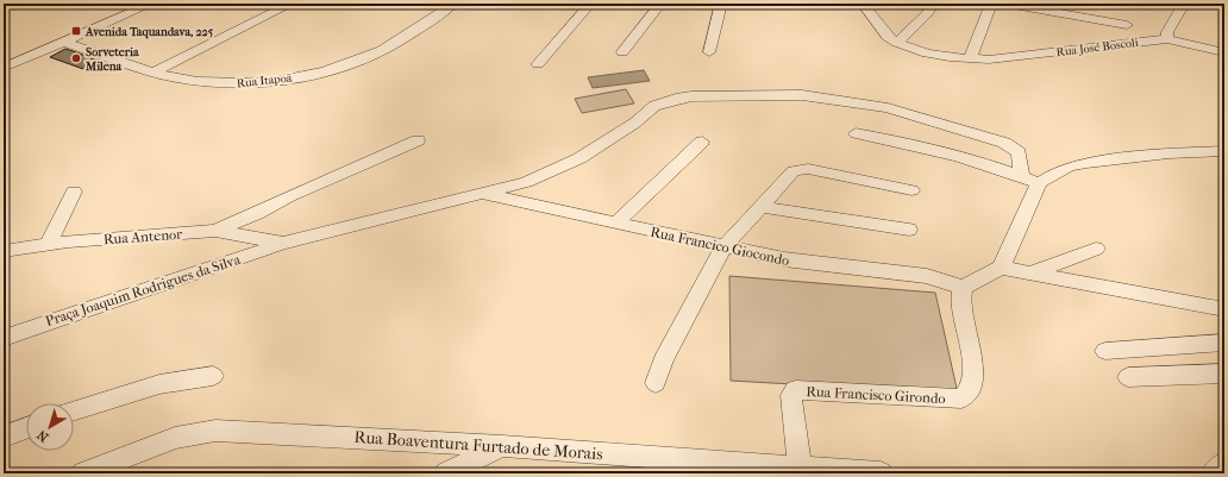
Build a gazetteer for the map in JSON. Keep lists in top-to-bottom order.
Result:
{
  "streets": {
    "street": [
      "Rua José Boscoli",
      "Rua Itapoã",
      "Rua Antenor",
      "Rua Francico Giocondo",
      "Praça Joaquim Rodrigues da Silva",
      "Rua Francisco Girondo",
      "Rua Boaventura Furtado de Morais"
    ]
  },
  "crossings": [
    ["Rua Antenor", "Praça Joaquim Rodrigues da Silva"],
    ["Rua Francico Giocondo", "Praça Joaquim Rodrigues da Silva"],
    ["Rua Francico Giocondo", "Rua Francisco Girondo"],
    ["Rua Francisco Girondo", "Rua Boaventura Furtado de Morais"]
  ],
  "places": {
    "transit": ["Avenida Taquandava, 225"],
    "other": ["Sorveteria Milena"]
  },
  "north": "bottom left"
}
